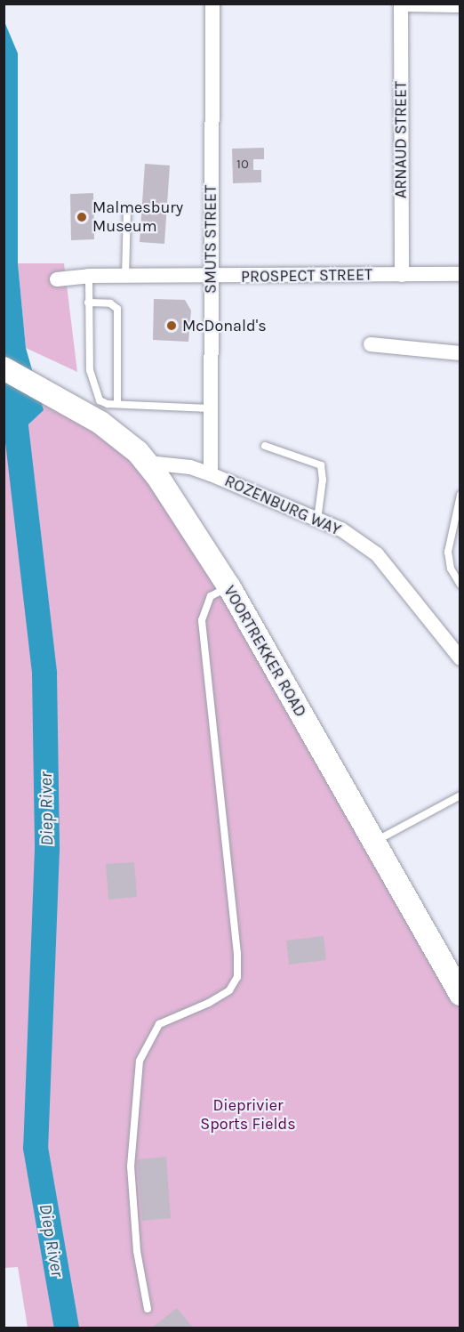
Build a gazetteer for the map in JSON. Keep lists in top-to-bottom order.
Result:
{
  "streets": {
    "main road": ["VOORTREKKER ROAD"],
    "street": [
      "ARNAUD STREET",
      "SMUTS STREET",
      "PROSPECT STREET",
      "ROZENBURG WAY"
    ]
  },
  "crossings": [
    ["ARNAUD STREET", "PROSPECT STREET"],
    ["SMUTS STREET", "PROSPECT STREET"],
    ["SMUTS STREET", "ROZENBURG WAY"],
    ["ROZENBURG WAY", "VOORTREKKER ROAD"]
  ],
  "water": ["Diep River"],
  "parks": ["Dieprivier Sports Fields"],
  "places": ["Malmesbury Museum", "McDonald's"],
  "house_numbers": ["10"]
}
